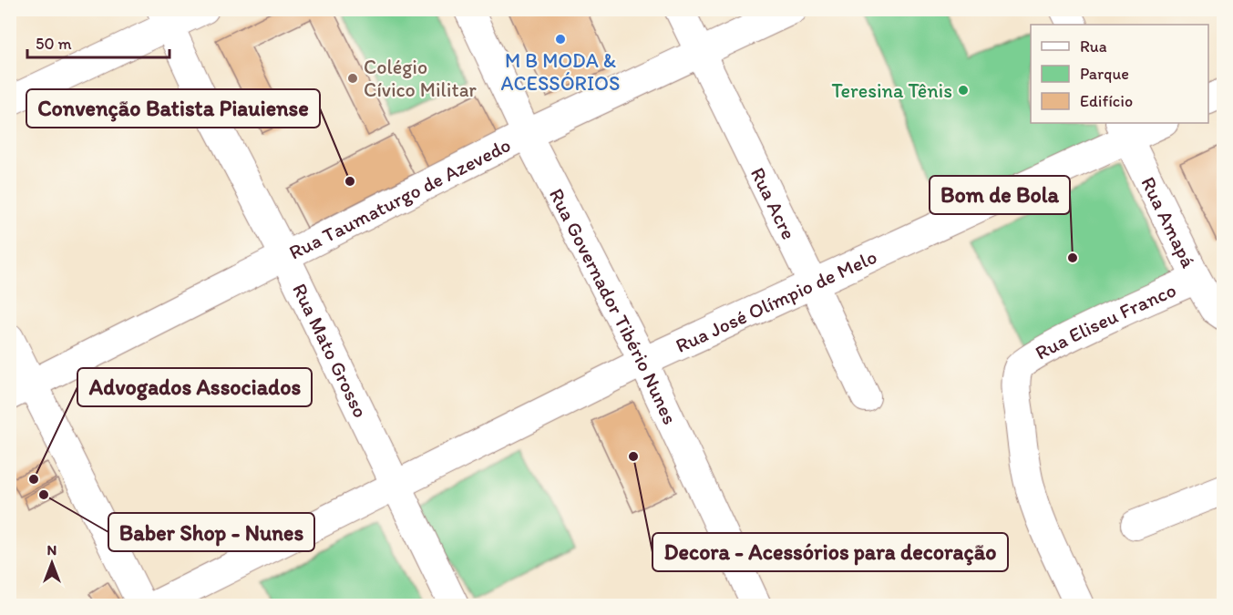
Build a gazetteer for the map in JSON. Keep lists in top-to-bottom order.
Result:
{
  "streets": {
    "street": [
      "Rua Taumaturgo de Azevedo",
      "Rua Acre",
      "Rua Amapá",
      "Rua José Olímpio de Melo",
      "Rua Governador Tibério Nunes",
      "Rua Eliseu Franco",
      "Rua Mato Grosso"
    ]
  },
  "crossings": [
    ["Rua Taumaturgo de Azevedo", "Rua Acre"],
    ["Rua Taumaturgo de Azevedo", "Rua Governador Tibério Nunes"],
    ["Rua Taumaturgo de Azevedo", "Rua Mato Grosso"],
    ["Rua Acre", "Rua José Olímpio de Melo"],
    ["Rua Amapá", "Rua José Olímpio de Melo"],
    ["Rua Amapá", "Rua Eliseu Franco"],
    ["Rua José Olímpio de Melo", "Rua Governador Tibério Nunes"],
    ["Rua José Olímpio de Melo", "Rua Mato Grosso"]
  ],
  "places": [
    "M B MODA & ACESSÓRIOS",
    "Colégio Cívico Militar",
    "Teresina Tênis",
    "Convenção Batista Piauiense",
    "Bom de Bola",
    "Decora - Acessórios para decoração",
    "Advogados Associados",
    "Baber Shop - Nunes"
  ],
  "legend": ["Rua", "Parque", "Edifício"],
  "scale_bar": "50 m",
  "north": "top"
}
